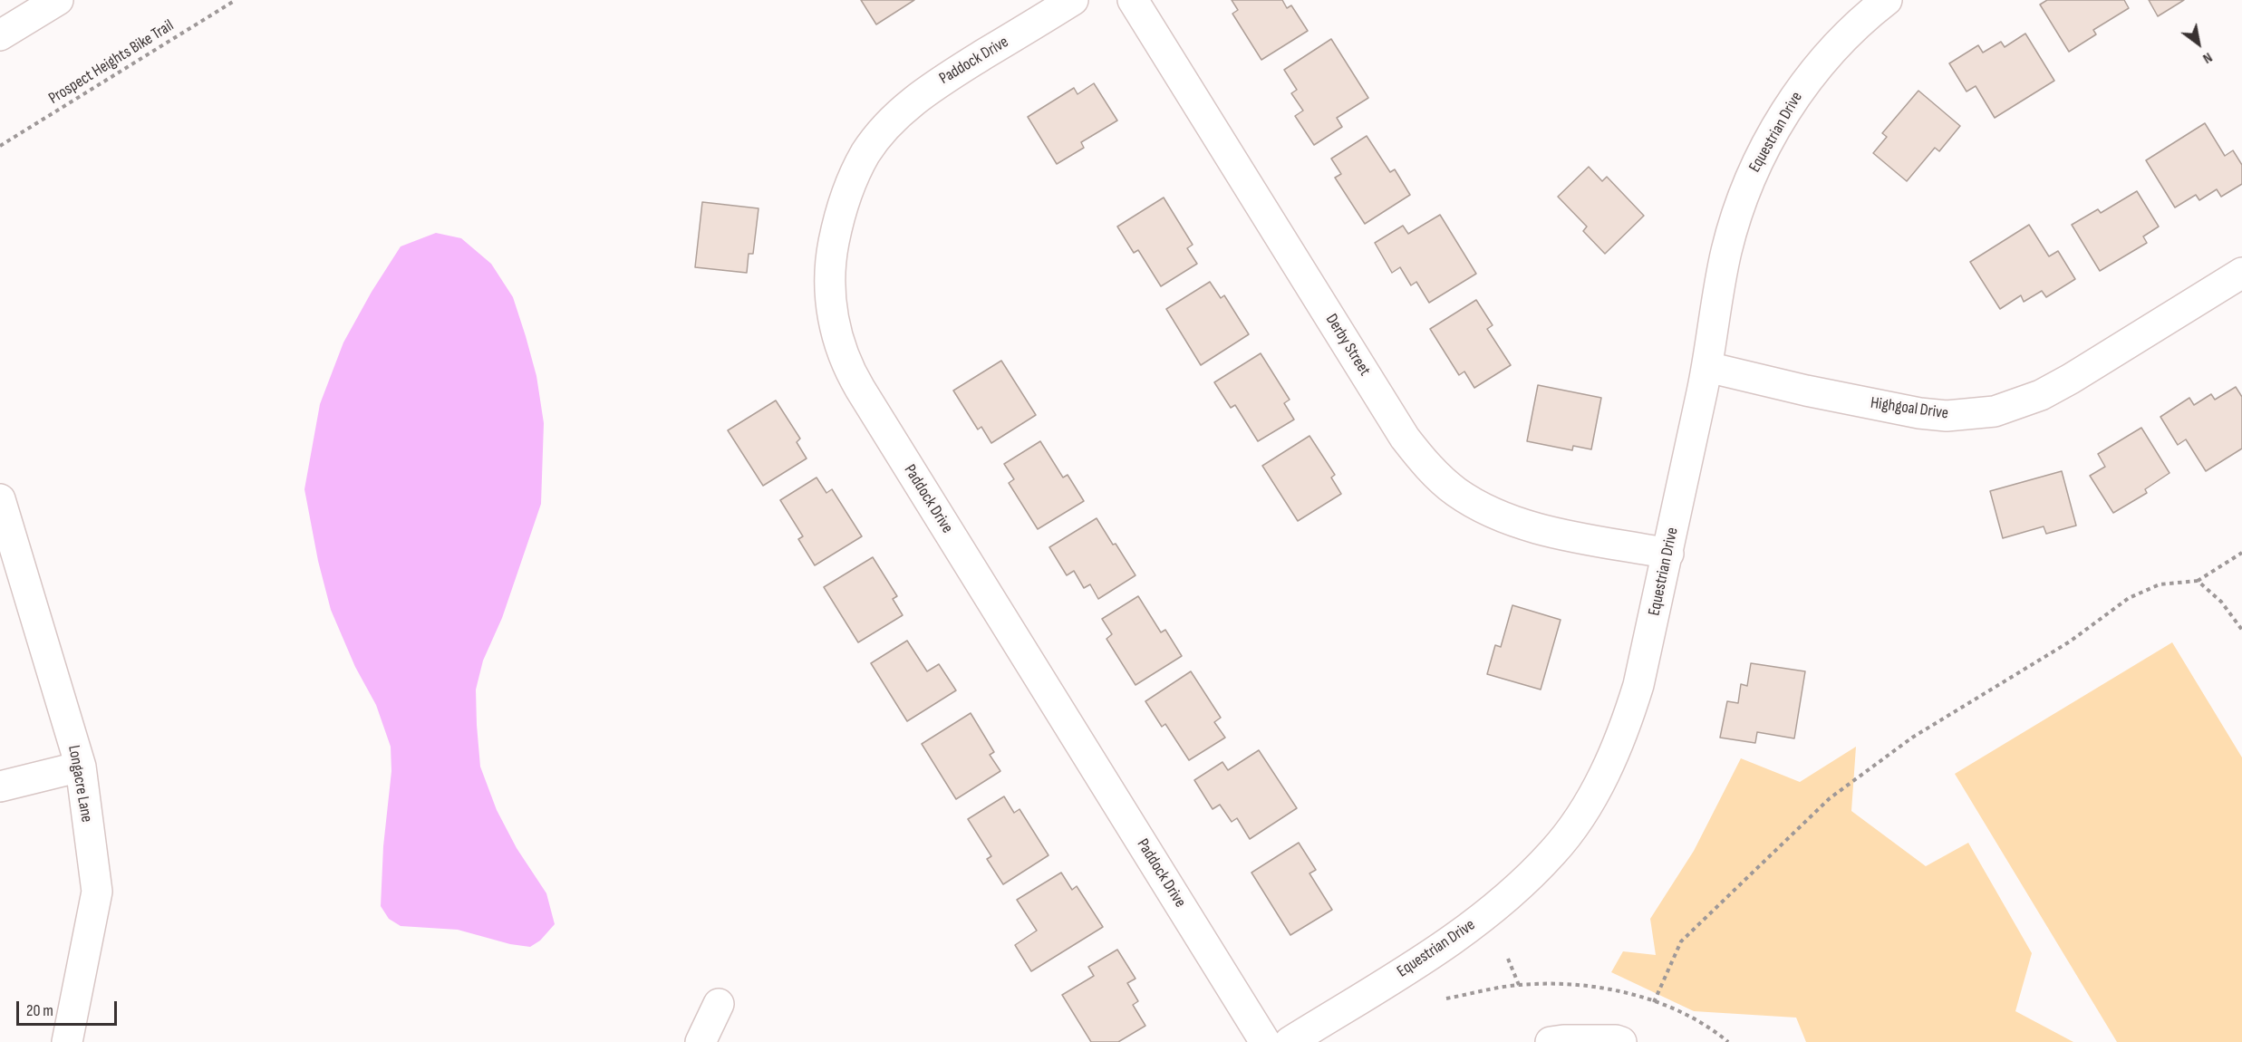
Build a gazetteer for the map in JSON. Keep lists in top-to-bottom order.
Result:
{
  "streets": {
    "street": [
      "Paddock Drive",
      "Equestrian Drive",
      "Derby Street",
      "Highgoal Drive",
      "Longacre Lane"
    ],
    "path": ["Prospect Heights Bike Trail"]
  },
  "crossings": [
    ["Equestrian Drive", "Derby Street"],
    ["Equestrian Drive", "Highgoal Drive"]
  ],
  "scale_bar": "20 m",
  "north": "bottom right"
}
